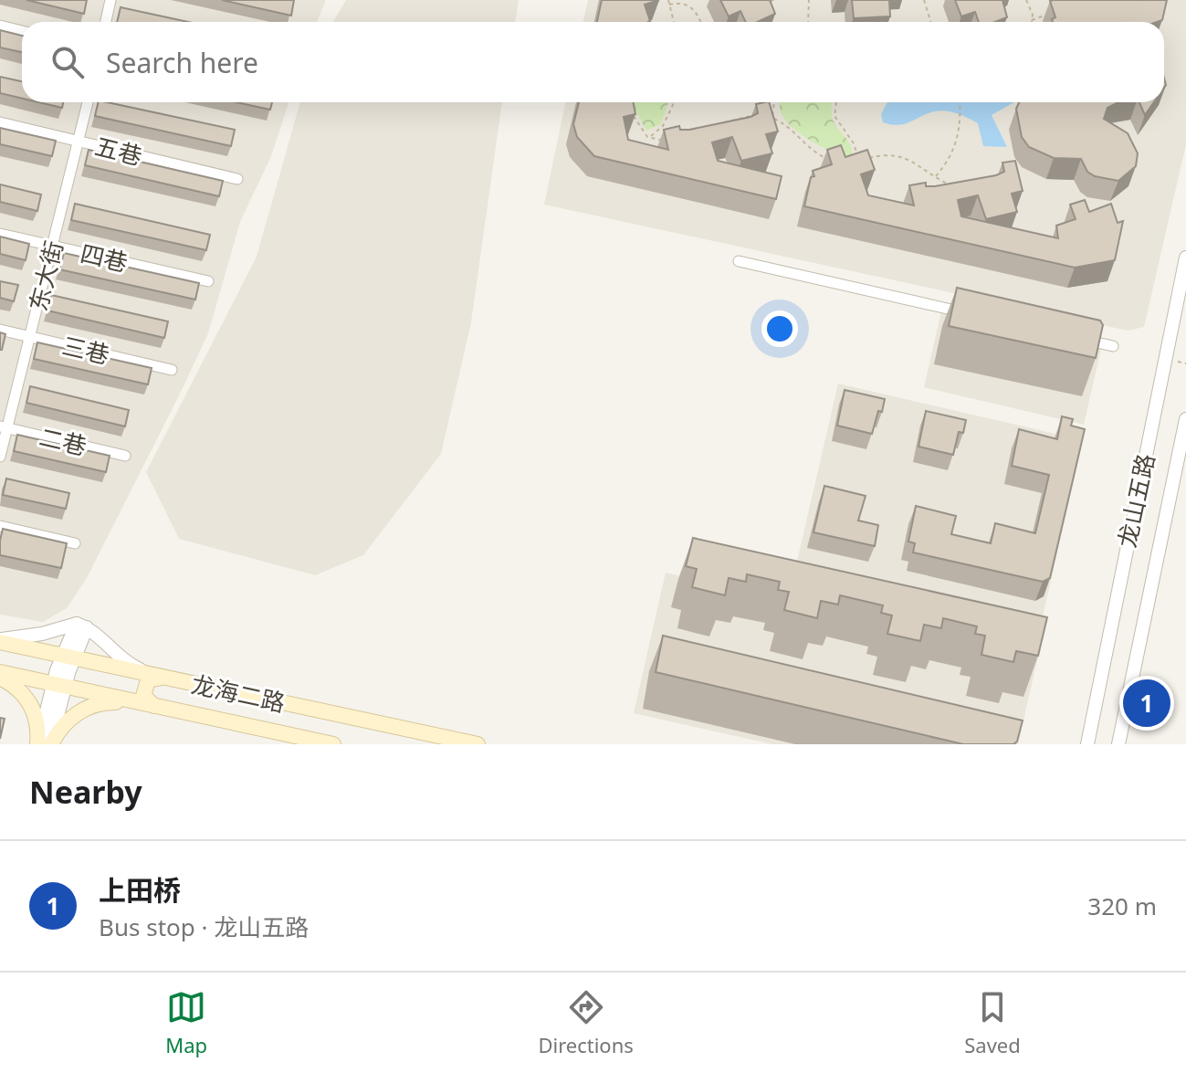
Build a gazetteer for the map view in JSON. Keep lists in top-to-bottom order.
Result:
{
  "streets": {
    "main road": ["龙海二路"],
    "street": [
      "五巷",
      "四巷",
      "东大街",
      "三巷",
      "二巷",
      "龙山五路"
    ]
  },
  "crossings": [
    ["五巷", "东大街"],
    ["四巷", "东大街"],
    ["东大街", "三巷"],
    ["东大街", "二巷"]
  ],
  "page": {
    "search": "Search here",
    "pins": "1",
    "heading": "Nearby",
    "list": [
      {
        "mark": "1",
        "name": "上田桥",
        "note": "Bus stop · 龙山五路",
        "value": "320 m"
      }
    ],
    "nav": ["Map", "Directions", "Saved"]
  }
}
